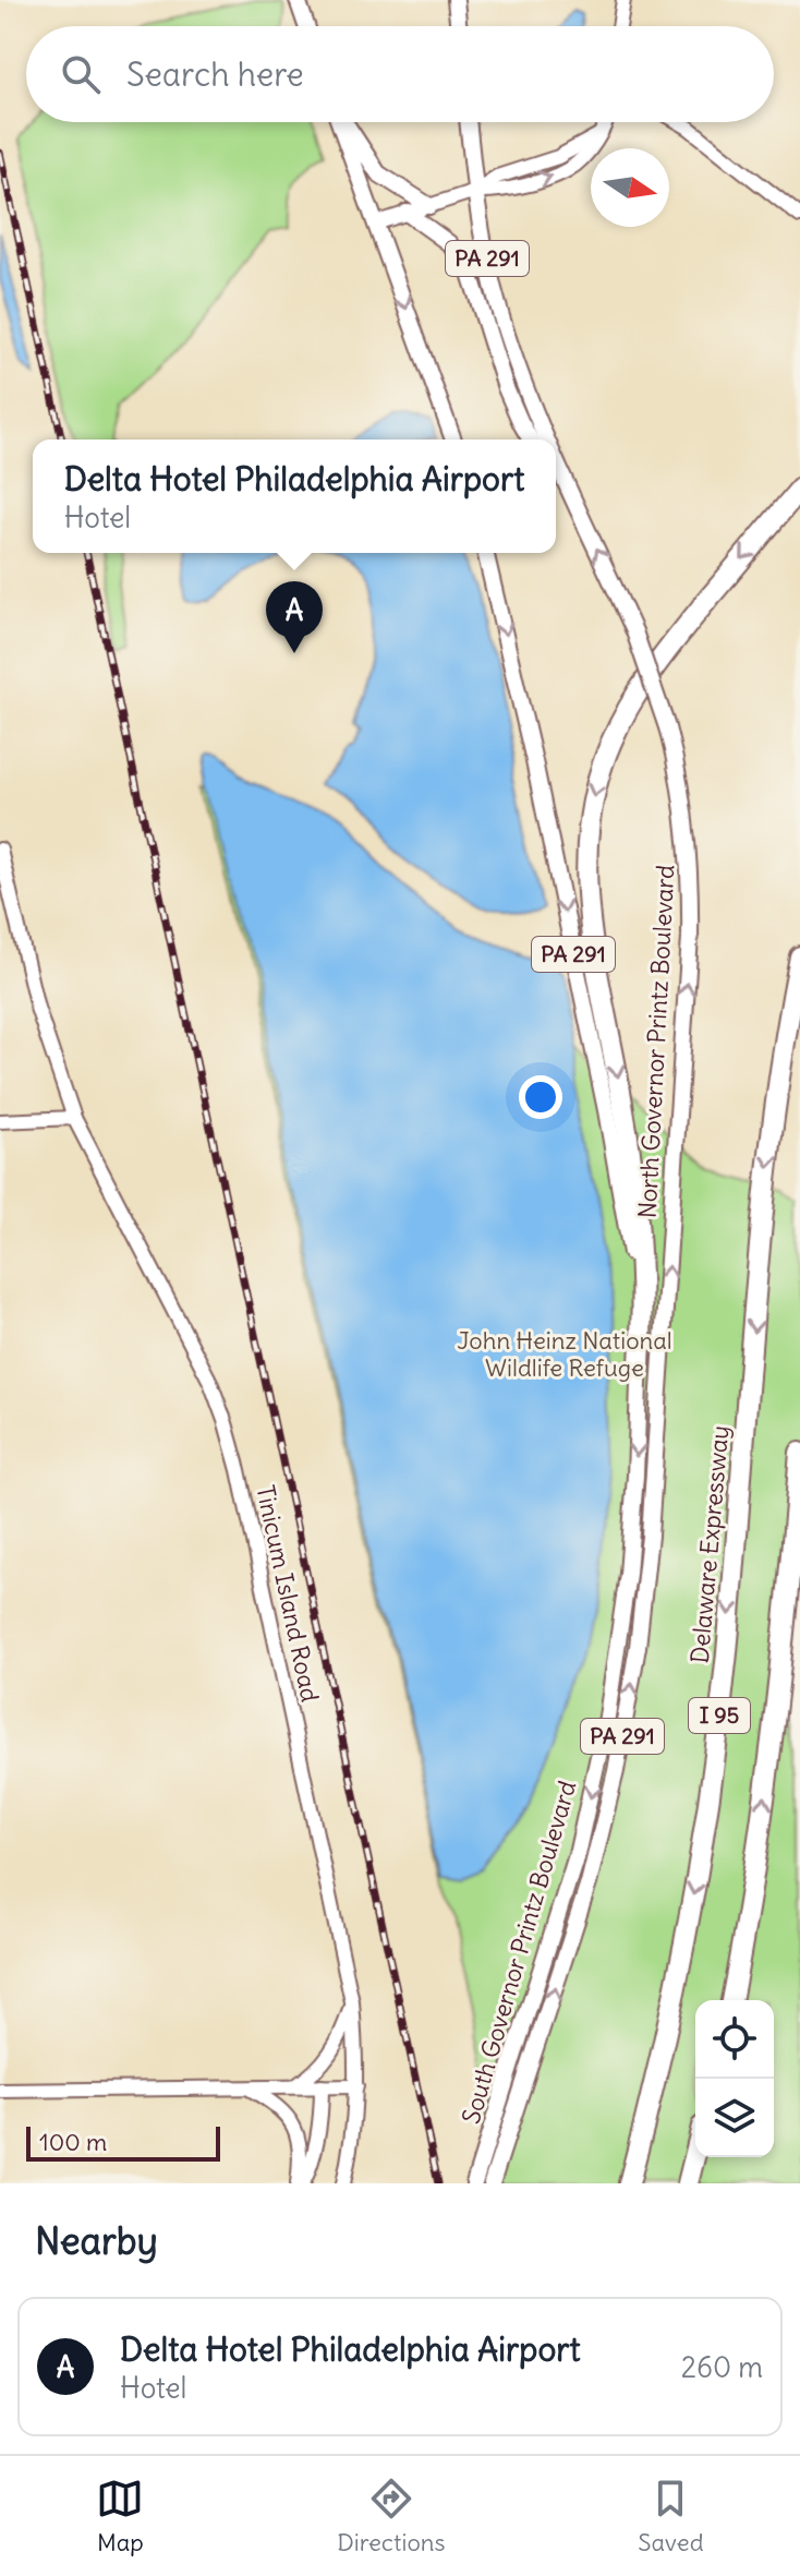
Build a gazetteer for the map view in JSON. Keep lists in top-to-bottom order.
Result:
{
  "streets": {
    "highway": ["Delaware Expressway", "I 95"],
    "main road": ["PA 291", "North Governor Printz Boulevard", "South Governor Printz Boulevard"],
    "street": ["Tinicum Island Road"]
  },
  "crossings": [
    ["North Governor Printz Boulevard", "South Governor Printz Boulevard"]
  ],
  "one_way": ["North Governor Printz Boulevard"],
  "parks": ["John Heinz National Wildlife Refuge"],
  "scale_bar": "100 m",
  "north": "right",
  "page": {
    "search": "Search here",
    "popup": ["Delta Hotel Philadelphia Airport", "Hotel"],
    "pins": "A",
    "scale": "100 m",
    "heading": "Nearby",
    "list": [
      {
        "mark": "A",
        "name": "Delta Hotel Philadelphia Airport",
        "note": "Hotel",
        "value": "260 m"
      }
    ],
    "nav": ["Map", "Directions", "Saved"]
  }
}
